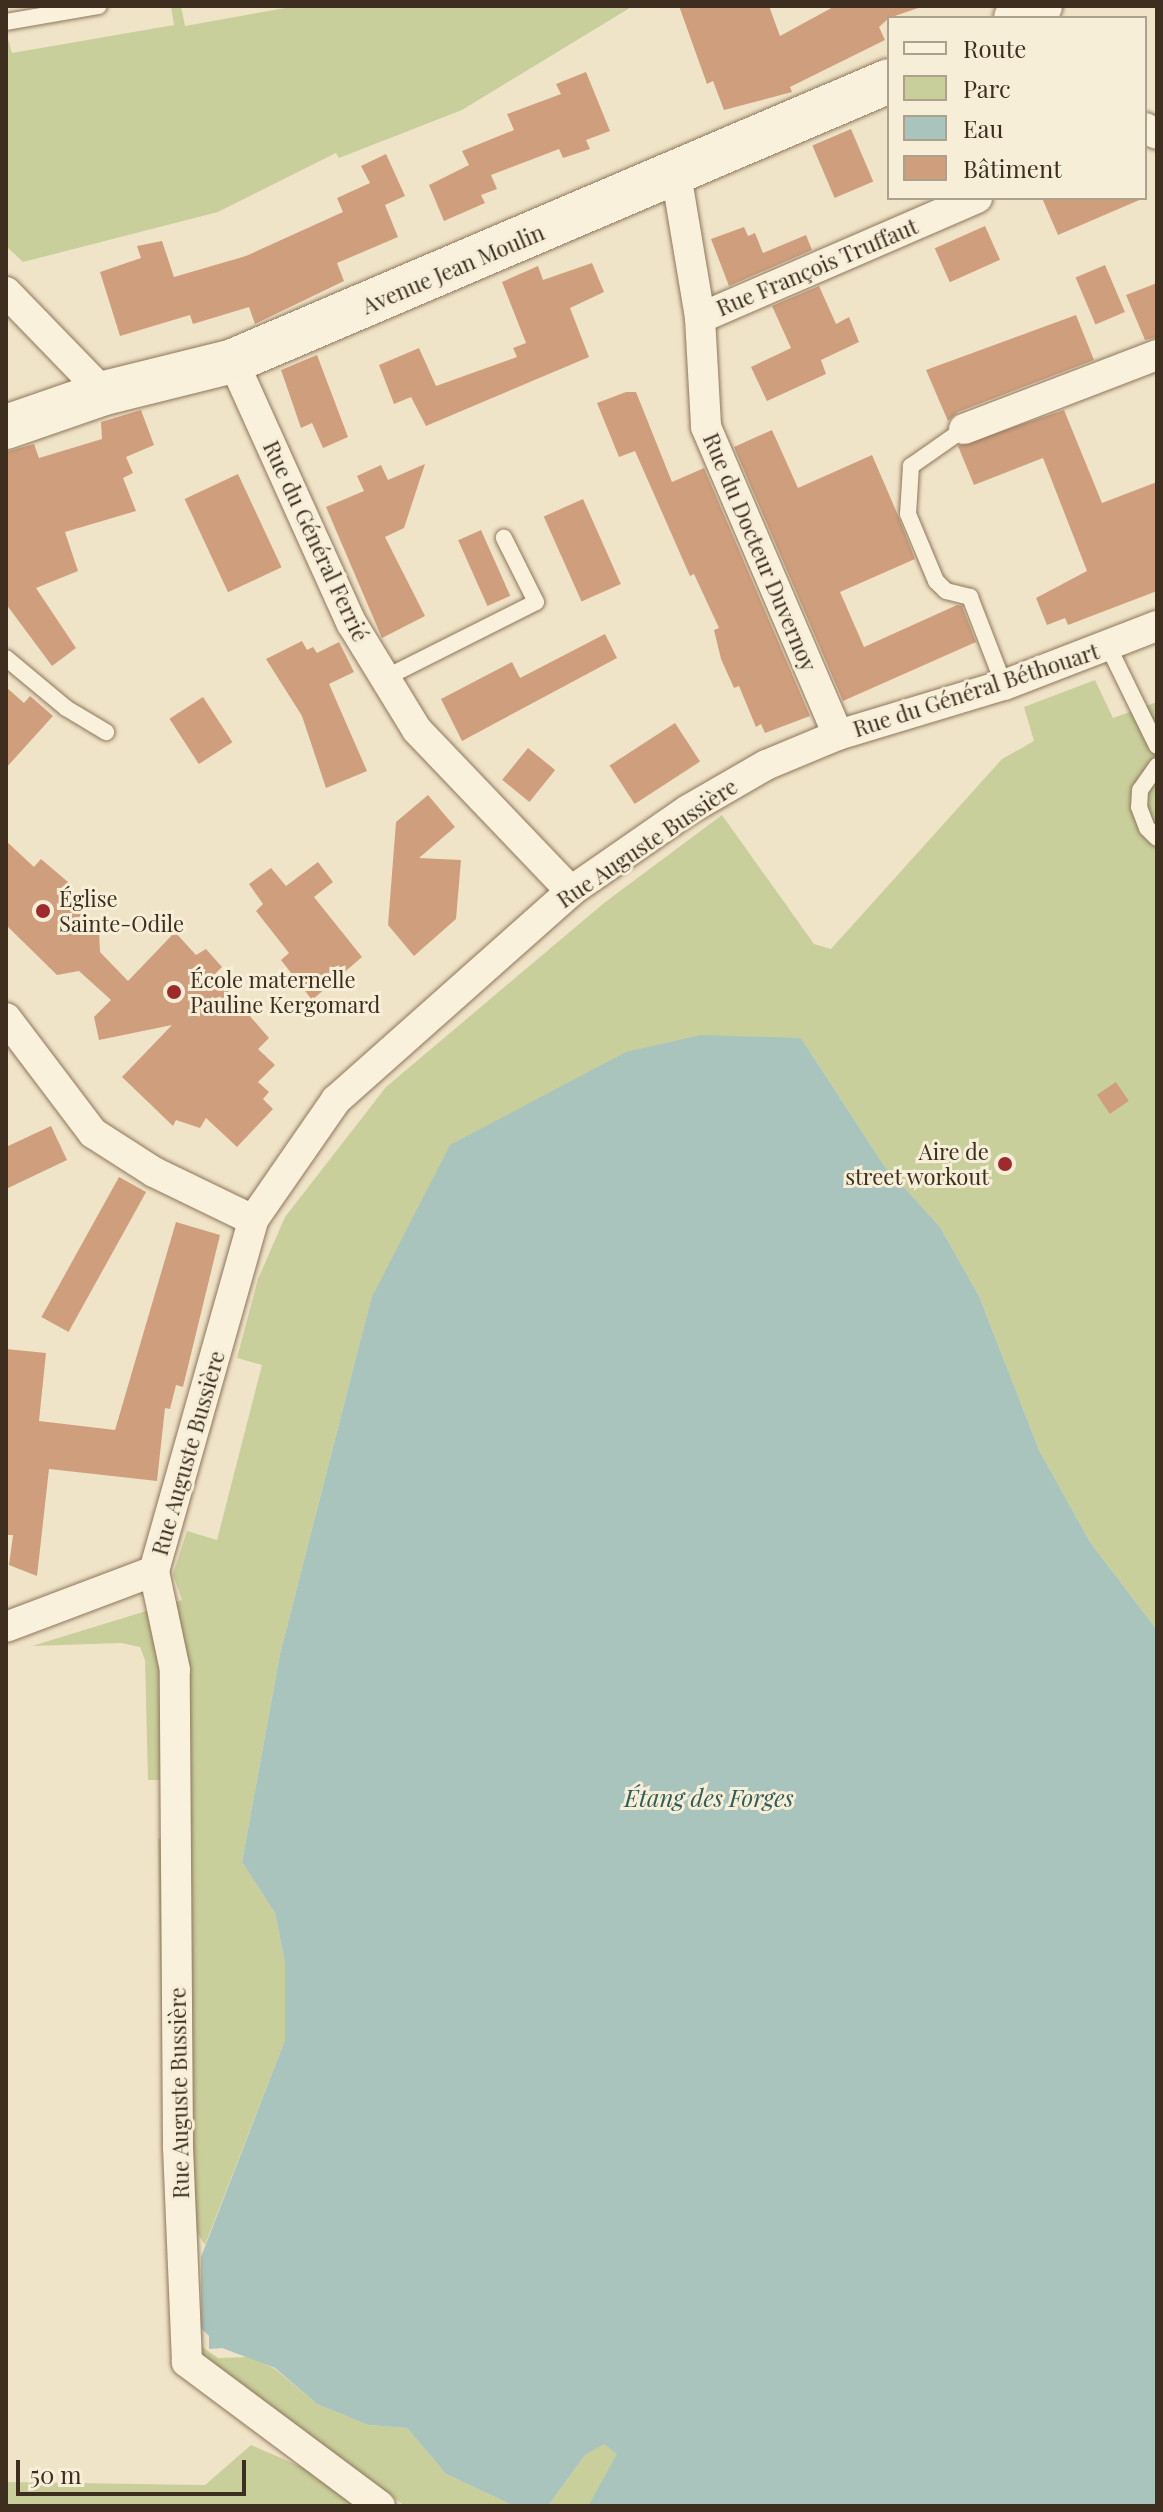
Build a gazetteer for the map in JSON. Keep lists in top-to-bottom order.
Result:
{
  "streets": {
    "main road": ["Avenue Jean Moulin"],
    "street": [
      "Rue François Truffaut",
      "Rue du Général Ferrié",
      "Rue du Docteur Duvernoy",
      "Rue du Général Béthouart",
      "Rue Auguste Bussière"
    ]
  },
  "crossings": [
    ["Rue François Truffaut", "Rue du Docteur Duvernoy"],
    ["Avenue Jean Moulin", "Rue du Général Ferrié"],
    ["Avenue Jean Moulin", "Rue du Docteur Duvernoy"],
    ["Rue du Général Ferrié", "Rue Auguste Bussière"],
    ["Rue du Docteur Duvernoy", "Rue du Général Béthouart"],
    ["Rue du Docteur Duvernoy", "Rue Auguste Bussière"],
    ["Rue du Général Béthouart", "Rue Auguste Bussière"]
  ],
  "water": ["Étang des Forges"],
  "places": ["Église Sainte-Odile", "École maternelle Pauline Kergomard", "Aire de street workout"],
  "legend": [
    "Route",
    "Parc",
    "Eau",
    "Bâtiment"
  ],
  "scale_bar": "50 m"
}
